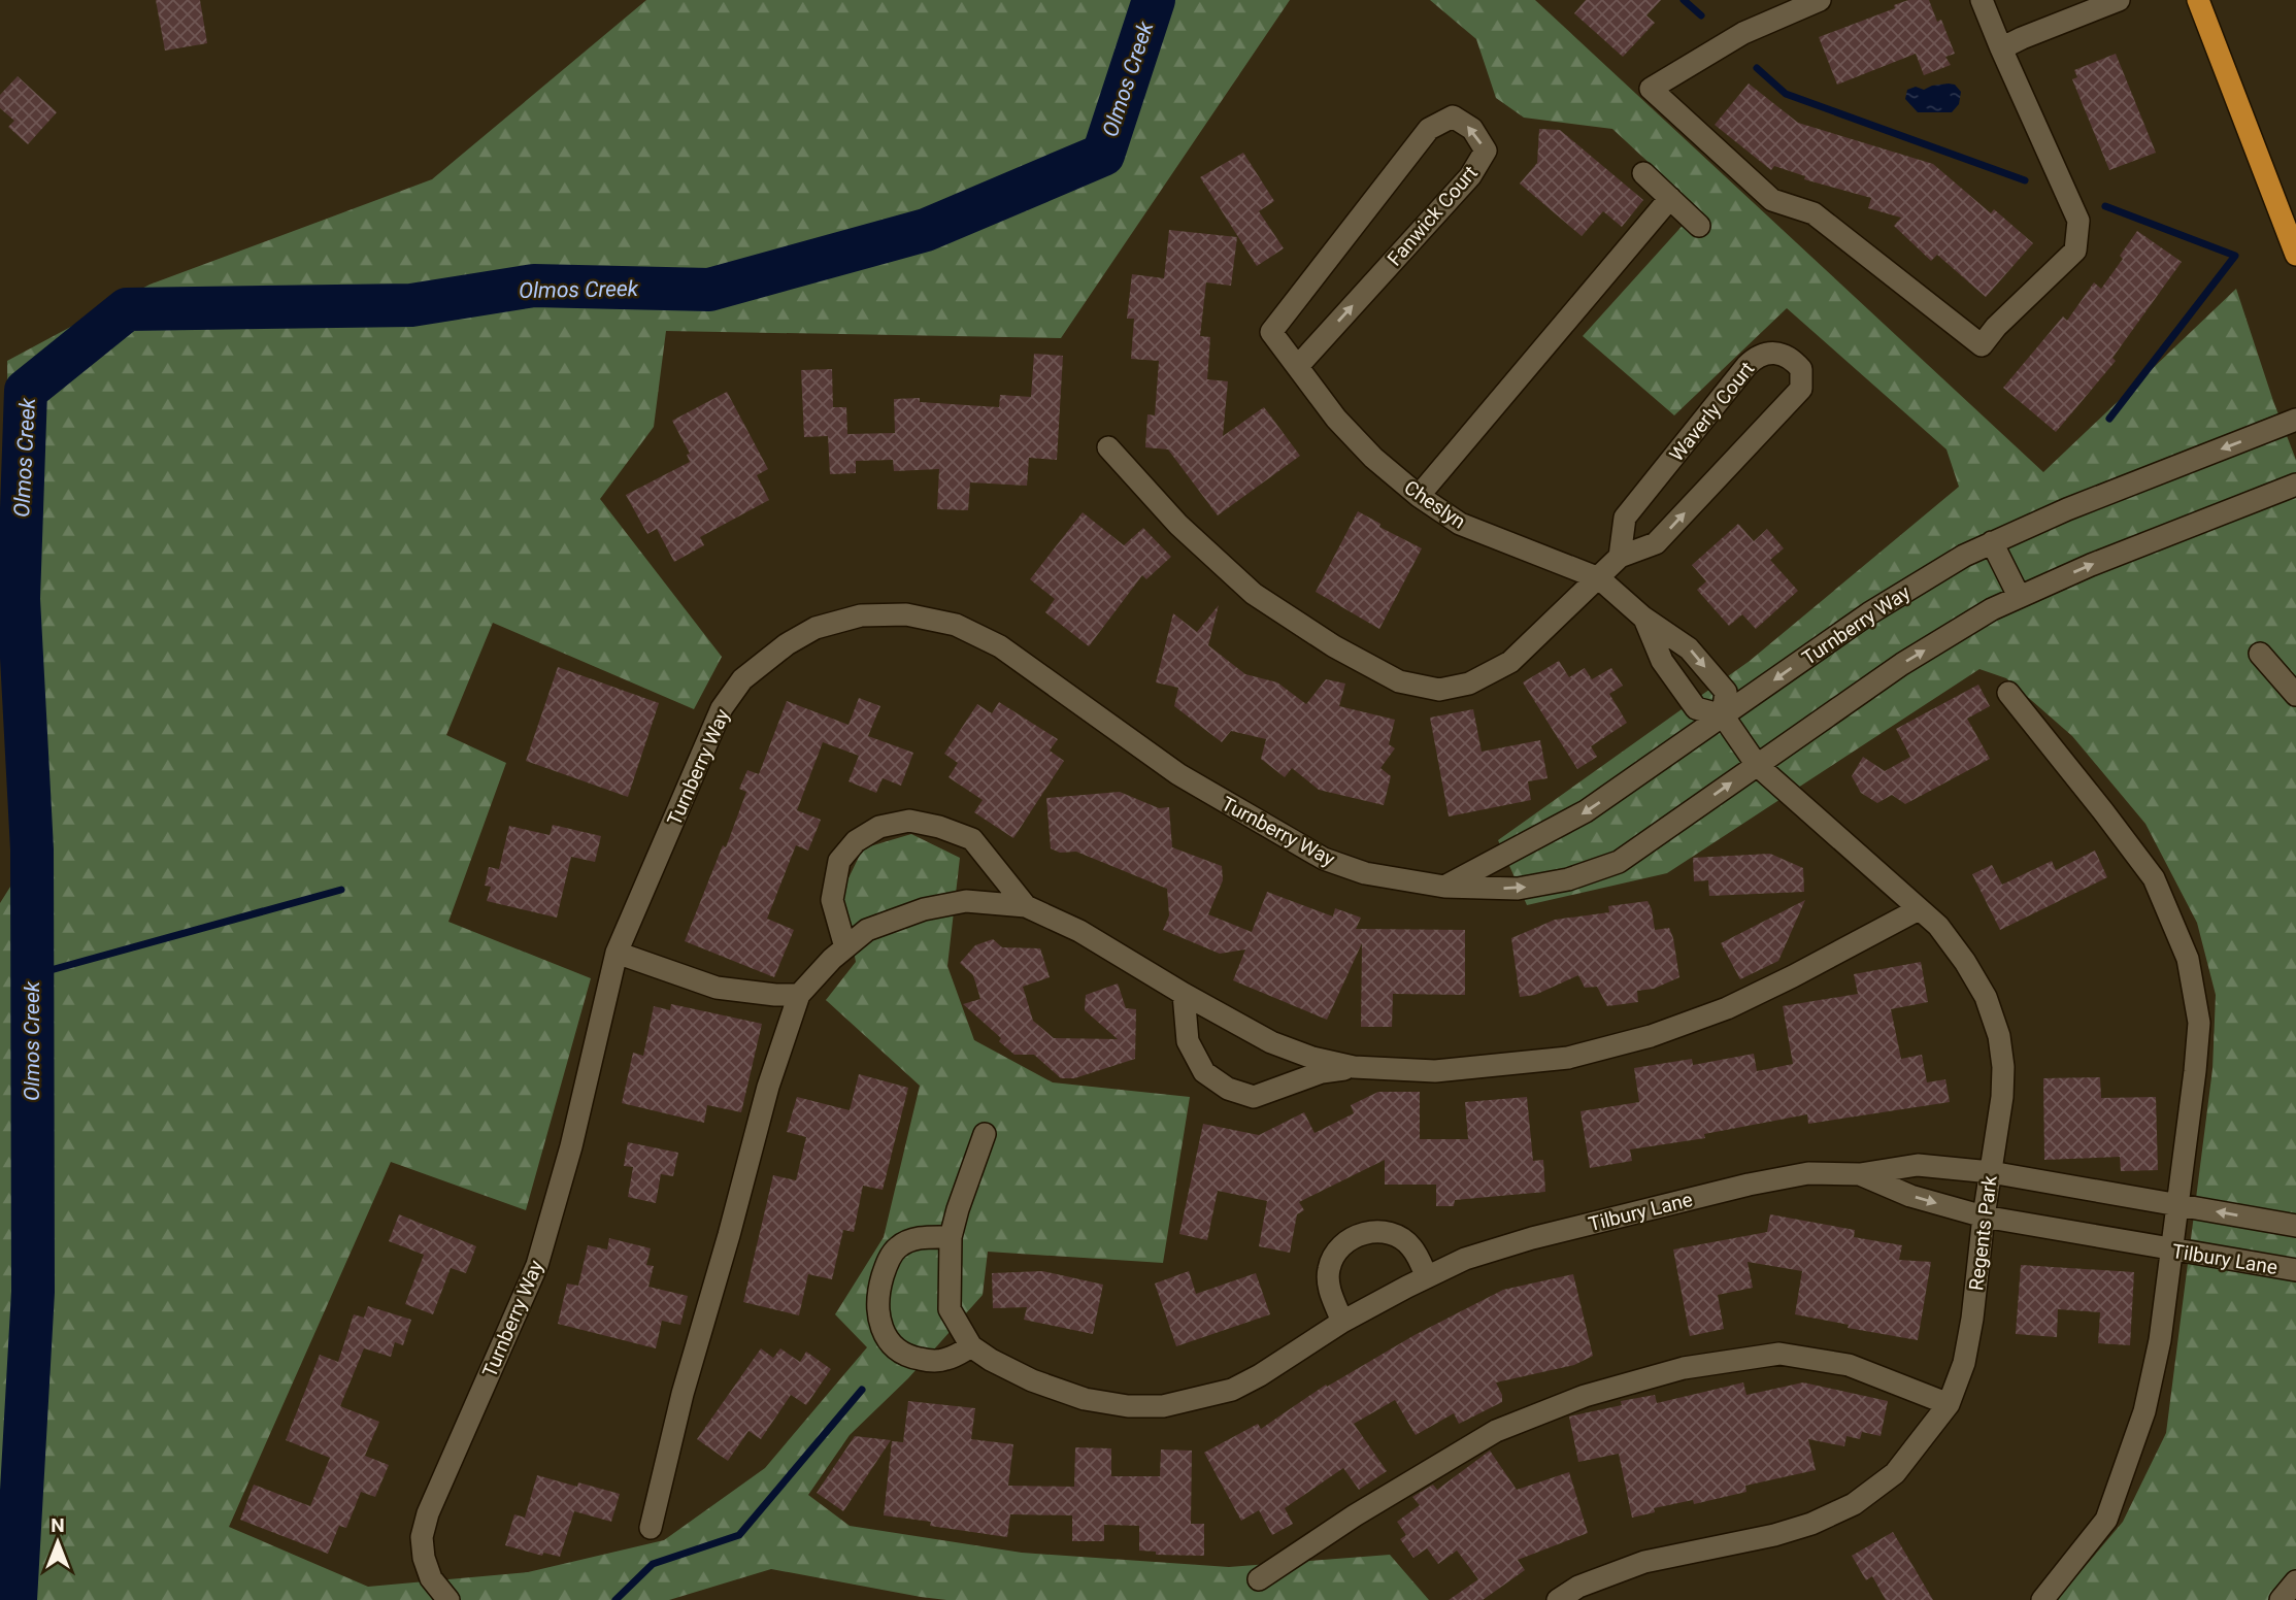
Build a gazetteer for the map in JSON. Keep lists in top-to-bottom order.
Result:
{
  "streets": {
    "street": [
      "Fanwick Court",
      "Waverly Court",
      "Cheslyn",
      "Turnberry Way",
      "Tilbury Lane",
      "Regents Park"
    ]
  },
  "crossings": [
    ["Fanwick Court", "Cheslyn"],
    ["Waverly Court", "Cheslyn"],
    ["Cheslyn", "Turnberry Way"],
    ["Cheslyn", "Regents Park"],
    ["Turnberry Way", "Regents Park"],
    ["Tilbury Lane", "Regents Park"]
  ],
  "water": ["Olmos Creek"],
  "north": "top"
}
